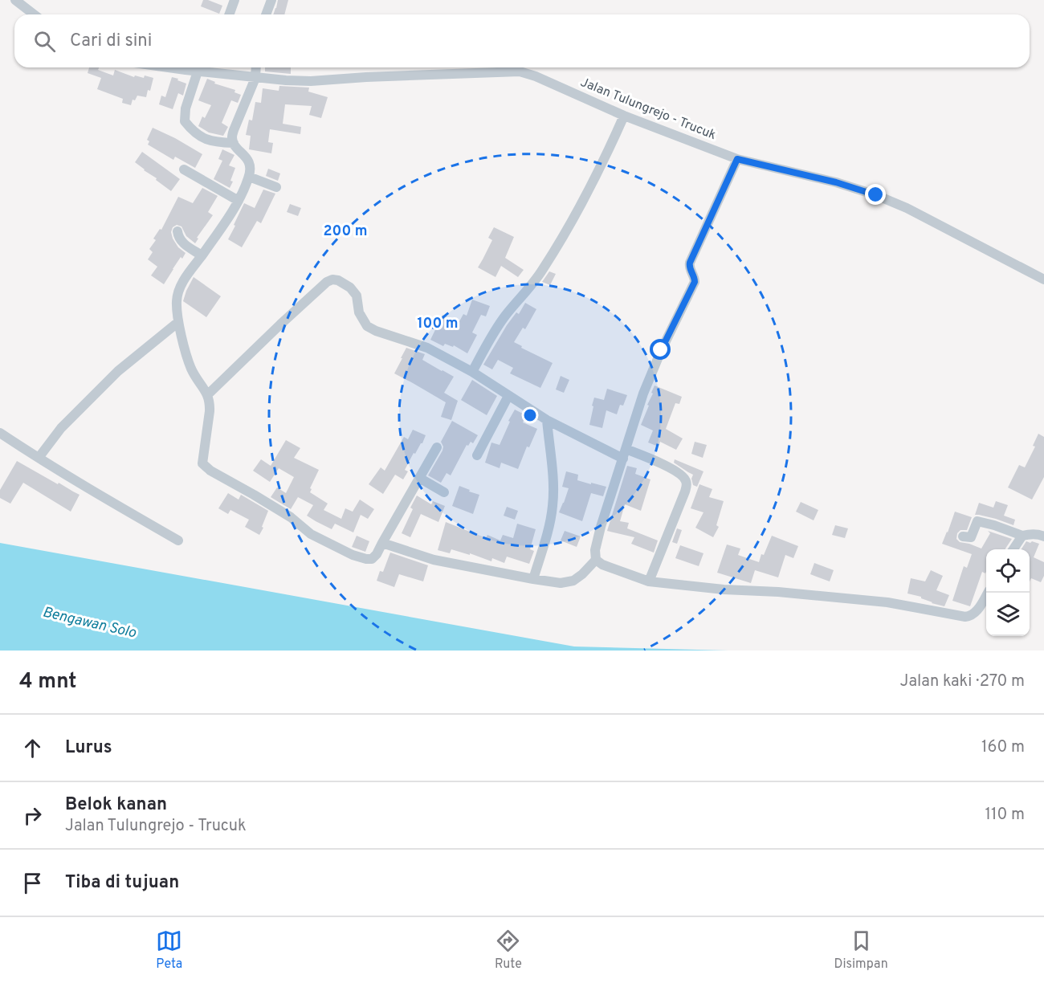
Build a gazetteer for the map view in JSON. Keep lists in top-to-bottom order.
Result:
{
  "streets": {
    "street": ["Jalan Tulungrejo - Trucuk"]
  },
  "water": ["Bengawan Solo"],
  "page": {
    "search": "Cari di sini",
    "heading": ["4 mnt", "Jalan kaki · 270 m"],
    "list": [
      ["Lurus", "160 m"],
      ["Belok kanan", "Jalan Tulungrejo - Trucuk", "110 m"],
      "Tiba di tujuan"
    ],
    "nav": ["Peta", "Rute", "Disimpan"]
  },
  "rings": ["200 m", "100 m"]
}
